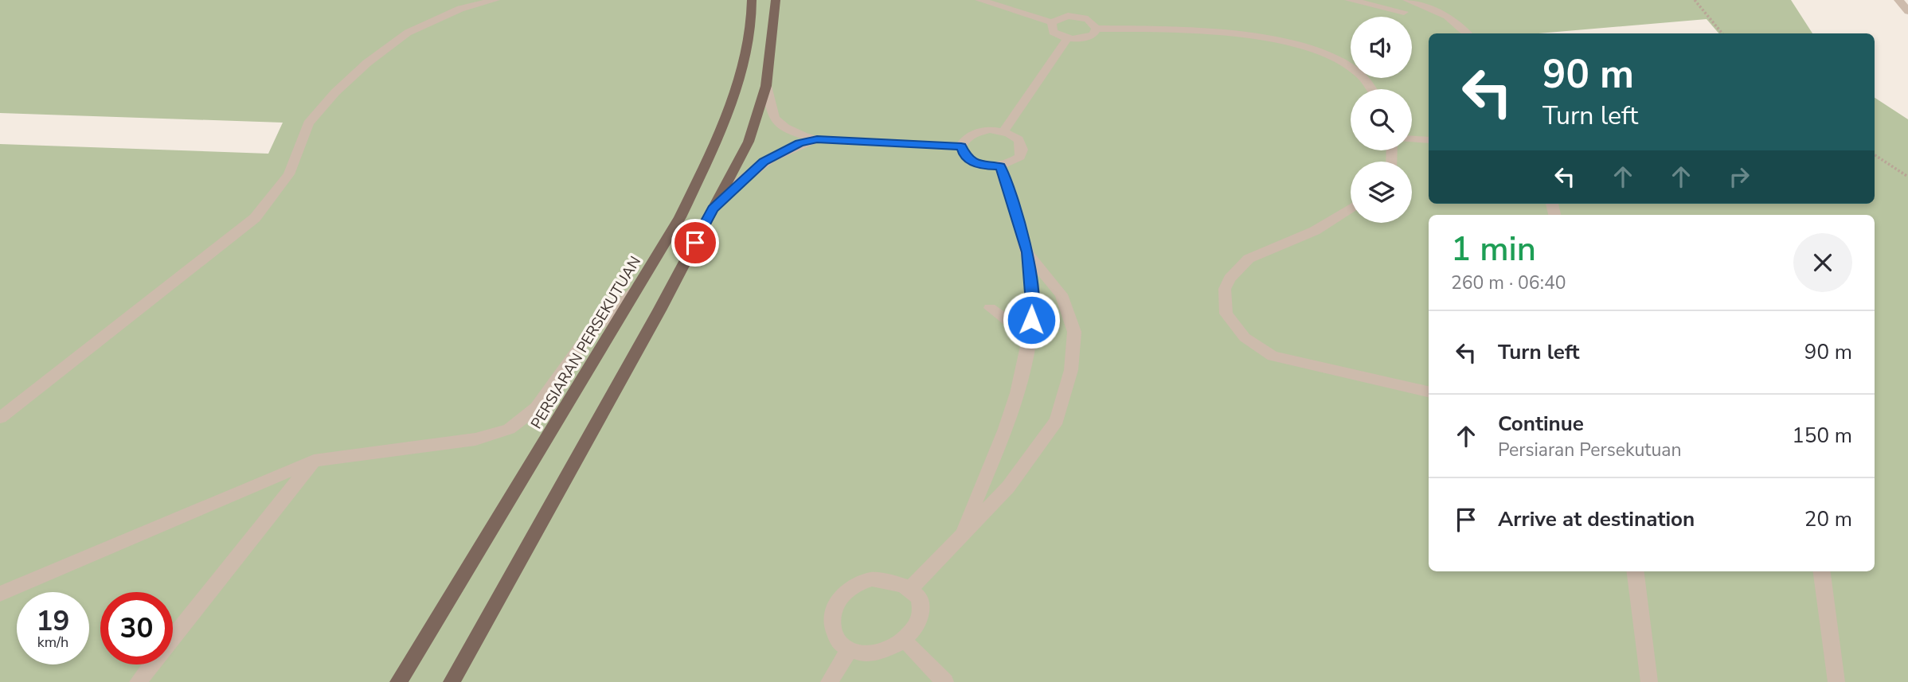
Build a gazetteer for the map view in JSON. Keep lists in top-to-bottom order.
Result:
{
  "streets": {
    "main road": ["PERSIARAN PERSEKUTUAN"]
  },
  "page": {
    "turn": ["90 m", "Turn left"],
    "heading": ["1 min", "260 m · 06:40"],
    "list": [
      {
        "name": "Turn left",
        "value": "90 m"
      },
      {
        "name": "Continue",
        "note": "Persiaran Persekutuan",
        "value": "150 m"
      },
      {
        "name": "Arrive at destination",
        "value": "20 m"
      }
    ],
    "speed": "19 km/h",
    "limit": "30"
  }
}
